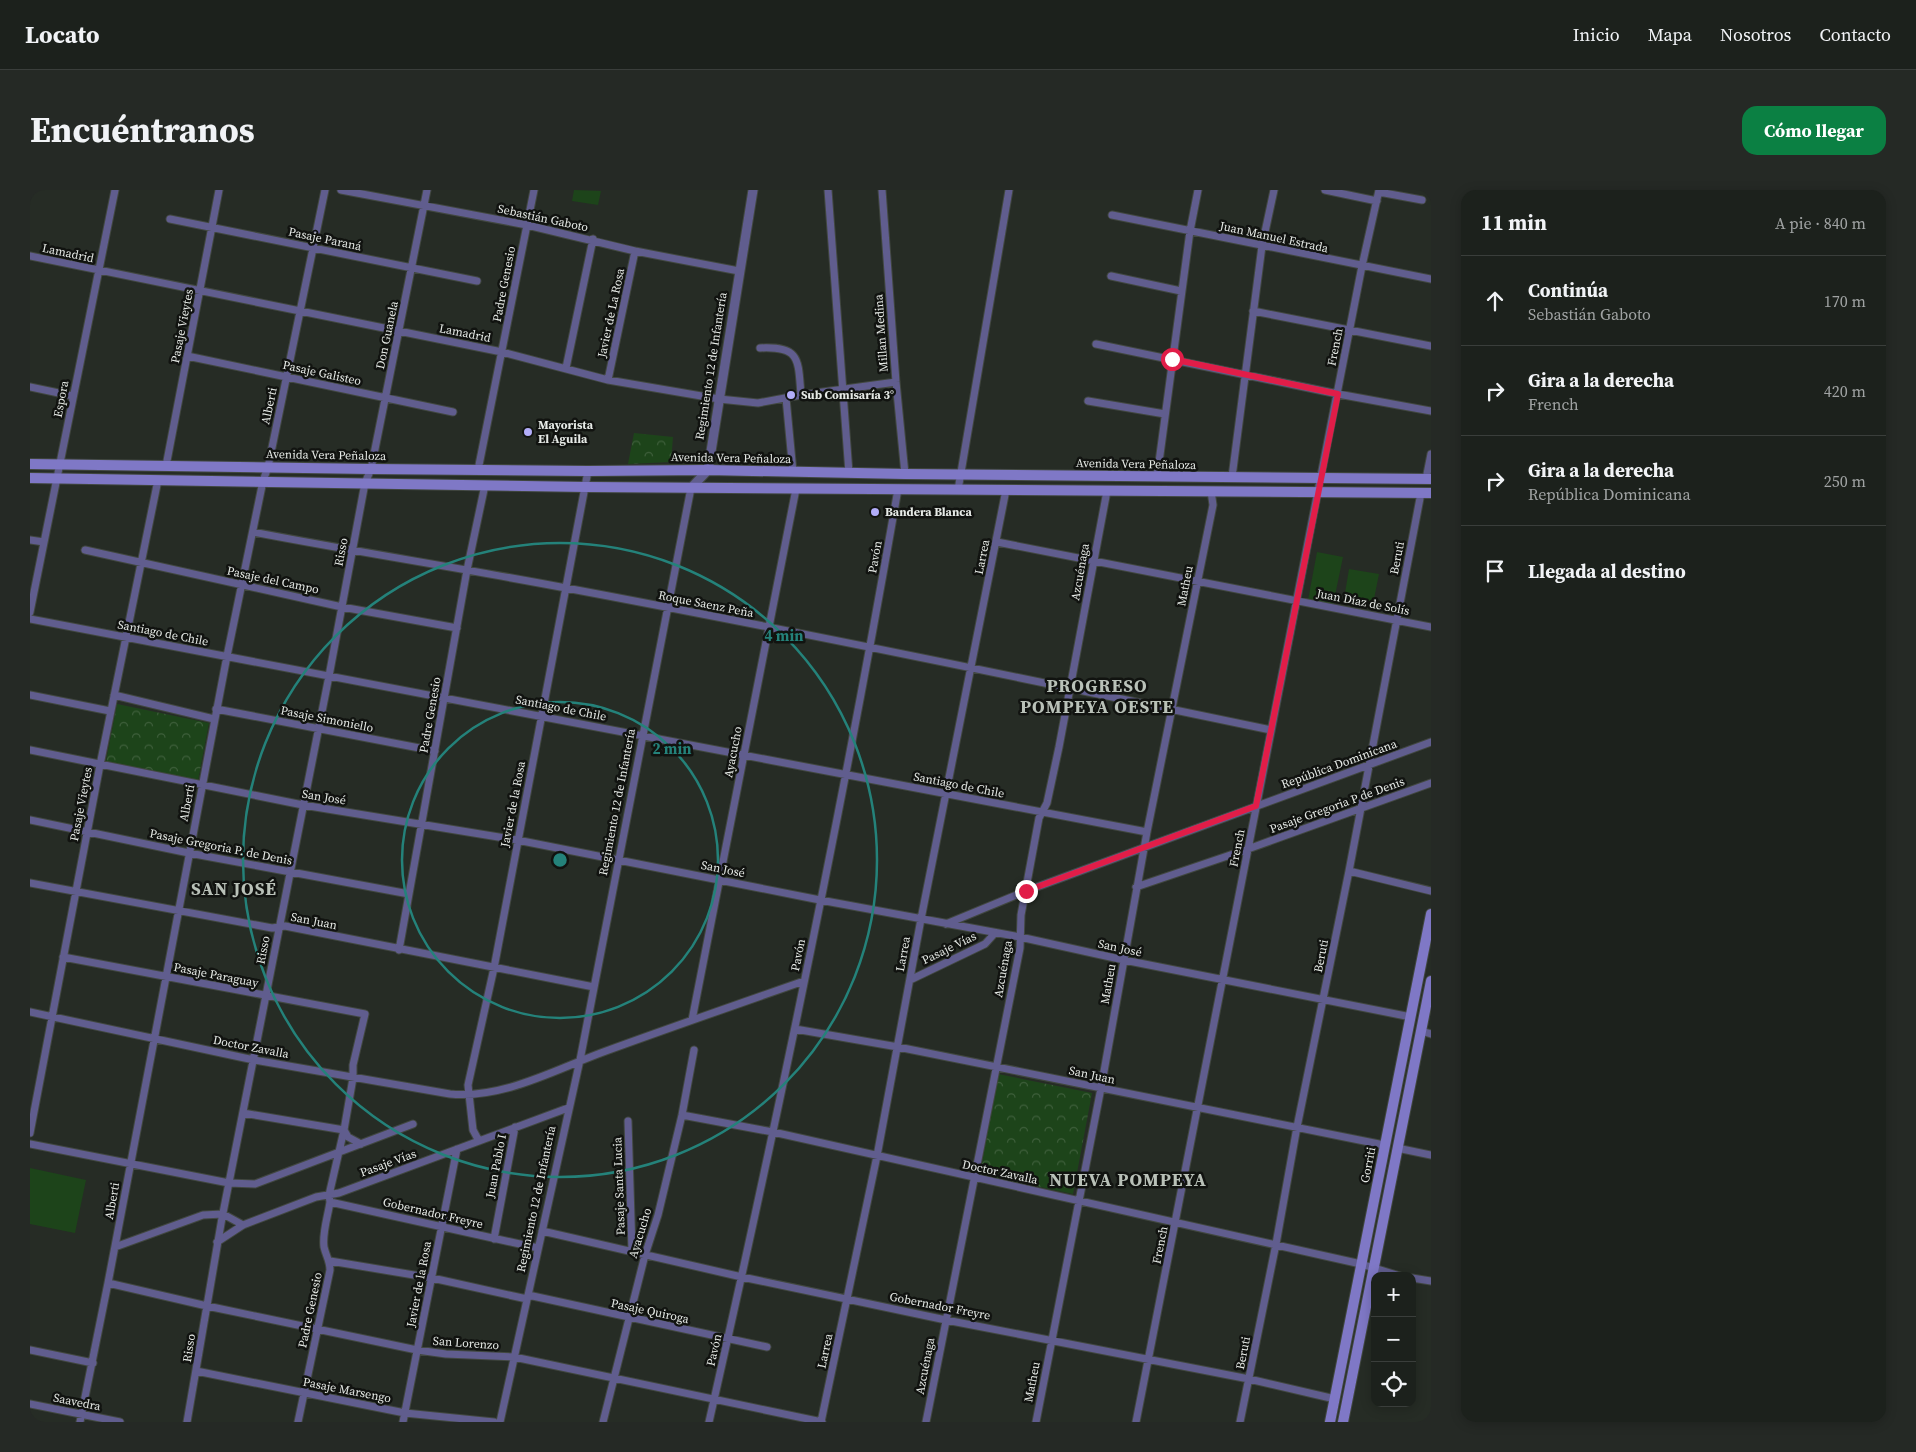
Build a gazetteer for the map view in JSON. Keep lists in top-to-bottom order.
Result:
{
  "streets": {
    "main road": ["Avenida Vera Peñaloza", "Gorriti"],
    "street": [
      "Sebastián Gaboto",
      "Juan Manuel Estrada",
      "Pasaje Paraná",
      "Lamadrid",
      "Padre Genesio",
      "Javier de La Rosa",
      "Pasaje Vieytes",
      "Millan Medina",
      "Don Guanela",
      "French",
      "Regimiento 12 de Infantería",
      "Pasaje Galisteo",
      "Espora",
      "Alberti",
      "Risso",
      "Pavón",
      "Larrea",
      "Beruti",
      "Azcuénaga",
      "Pasaje del Campo",
      "Matheu",
      "Juan Díaz de Solís",
      "Roque Saenz Peña",
      "Santiago de Chile",
      "Pasaje Simoniello",
      "Ayacucho",
      "República Dominicana",
      "San José",
      "Javier de la Rosa",
      "Pasaje Gregoria P de Denis",
      "Pasaje Gregoria P. de Denis",
      "San Juan",
      "Pasaje Vías",
      "Pasaje Paraguay",
      "Doctor Zavalla",
      "Juan Pablo I",
      "Pasaje Santa Lucia",
      "Gobernador Freyre",
      "Pasaje Quiroga",
      "San Lorenzo",
      "Pasaje Marsengo",
      "Saavedra"
    ]
  },
  "crossings": [
    ["Sebastián Gaboto", "Padre Genesio"],
    ["Sebastián Gaboto", "Javier de La Rosa"],
    ["Sebastián Gaboto", "Don Guanela"],
    ["Sebastián Gaboto", "Regimiento 12 de Infantería"],
    ["Juan Manuel Estrada", "French"],
    ["Pasaje Paraná", "Pasaje Vieytes"],
    ["Pasaje Paraná", "Don Guanela"],
    ["Pasaje Paraná", "Alberti"],
    ["Lamadrid", "Padre Genesio"],
    ["Lamadrid", "Javier de La Rosa"],
    ["Lamadrid", "Pasaje Vieytes"],
    ["Lamadrid", "Millan Medina"],
    ["Lamadrid", "Don Guanela"],
    ["Lamadrid", "Regimiento 12 de Infantería"],
    ["Lamadrid", "Espora"],
    ["Lamadrid", "Alberti"],
    ["Padre Genesio", "Avenida Vera Peñaloza"],
    ["Padre Genesio", "Pasaje del Campo"],
    ["Padre Genesio", "Roque Saenz Peña"],
    ["Padre Genesio", "Santiago de Chile"],
    ["Padre Genesio", "Pasaje Simoniello"],
    ["Padre Genesio", "San José"],
    ["Padre Genesio", "Pasaje Gregoria P. de Denis"],
    ["Padre Genesio", "San Juan"],
    ["Padre Genesio", "Pasaje Vías"],
    ["Padre Genesio", "Pasaje Paraguay"],
    ["Padre Genesio", "Doctor Zavalla"],
    ["Padre Genesio", "Gobernador Freyre"],
    ["Padre Genesio", "Pasaje Quiroga"],
    ["Padre Genesio", "San Lorenzo"],
    ["Padre Genesio", "Pasaje Marsengo"],
    ["Pasaje Vieytes", "Pasaje Galisteo"],
    ["Pasaje Vieytes", "Avenida Vera Peñaloza"],
    ["Pasaje Vieytes", "Pasaje del Campo"],
    ["Pasaje Vieytes", "Santiago de Chile"],
    ["Pasaje Vieytes", "San José"],
    ["Pasaje Vieytes", "Pasaje Gregoria P. de Denis"],
    ["Pasaje Vieytes", "San Juan"],
    ["Pasaje Vieytes", "Pasaje Paraguay"],
    ["Pasaje Vieytes", "Doctor Zavalla"],
    ["Millan Medina", "Avenida Vera Peñaloza"],
    ["Don Guanela", "Pasaje Galisteo"],
    ["Don Guanela", "Avenida Vera Peñaloza"],
    ["Don Guanela", "Risso"],
    ["French", "Avenida Vera Peñaloza"],
    ["French", "Juan Díaz de Solís"],
    ["French", "Roque Saenz Peña"],
    ["French", "República Dominicana"],
    ["French", "San José"],
    ["French", "Pasaje Gregoria P de Denis"],
    ["French", "San Juan"],
    ["French", "Doctor Zavalla"],
    ["French", "Gobernador Freyre"],
    ["Regimiento 12 de Infantería", "Avenida Vera Peñaloza"],
    ["Regimiento 12 de Infantería", "Roque Saenz Peña"],
    ["Regimiento 12 de Infantería", "Santiago de Chile"],
    ["Regimiento 12 de Infantería", "San José"],
    ["Regimiento 12 de Infantería", "San Juan"],
    ["Regimiento 12 de Infantería", "Pasaje Vías"],
    ["Regimiento 12 de Infantería", "Gobernador Freyre"],
    ["Regimiento 12 de Infantería", "Pasaje Quiroga"],
    ["Regimiento 12 de Infantería", "San Lorenzo"],
    ["Pasaje Galisteo", "Alberti"],
    ["Espora", "Avenida Vera Peñaloza"],
    ["Alberti", "Avenida Vera Peñaloza"],
    ["Alberti", "Pasaje del Campo"],
    ["Alberti", "Roque Saenz Peña"],
    ["Alberti", "Santiago de Chile"],
    ["Alberti", "Pasaje Simoniello"],
    ["Alberti", "San José"],
    ["Alberti", "Pasaje Gregoria P. de Denis"],
    ["Alberti", "San Juan"],
    ["Alberti", "Pasaje Paraguay"],
    ["Alberti", "Doctor Zavalla"],
    ["Alberti", "San Lorenzo"],
    ["Alberti", "Saavedra"],
    ["Avenida Vera Peñaloza", "Javier de la Rosa"],
    ["Risso", "Pasaje del Campo"],
    ["Risso", "Roque Saenz Peña"],
    ["Risso", "Santiago de Chile"],
    ["Risso", "Pasaje Simoniello"],
    ["Risso", "San José"],
    ["Risso", "Pasaje Gregoria P. de Denis"],
    ["Risso", "San Juan"],
    ["Risso", "Pasaje Vías"],
    ["Risso", "Pasaje Paraguay"],
    ["Risso", "Doctor Zavalla"],
    ["Risso", "San Lorenzo"],
    ["Risso", "Pasaje Marsengo"],
    ["Pavón", "Roque Saenz Peña"],
    ["Pavón", "Santiago de Chile"],
    ["Pavón", "San José"],
    ["Pavón", "San Juan"],
    ["Pavón", "Doctor Zavalla"],
    ["Pavón", "Gobernador Freyre"],
    ["Pavón", "Pasaje Quiroga"],
    ["Pavón", "San Lorenzo"],
    ["Larrea", "Juan Díaz de Solís"],
    ["Larrea", "Roque Saenz Peña"],
    ["Larrea", "Santiago de Chile"],
    ["Larrea", "San José"],
    ["Larrea", "San Juan"],
    ["Larrea", "Pasaje Vías"],
    ["Larrea", "Doctor Zavalla"],
    ["Larrea", "Gobernador Freyre"],
    ["Larrea", "San Lorenzo"],
    ["Beruti", "Juan Díaz de Solís"],
    ["Beruti", "República Dominicana"],
    ["Beruti", "San José"],
    ["Beruti", "Pasaje Gregoria P de Denis"],
    ["Beruti", "San Juan"],
    ["Beruti", "Doctor Zavalla"],
    ["Beruti", "Gobernador Freyre"],
    ["Azcuénaga", "Juan Díaz de Solís"],
    ["Azcuénaga", "Roque Saenz Peña"],
    ["Azcuénaga", "Santiago de Chile"],
    ["Azcuénaga", "República Dominicana"],
    ["Azcuénaga", "San José"],
    ["Azcuénaga", "San Juan"],
    ["Azcuénaga", "Doctor Zavalla"],
    ["Azcuénaga", "Gobernador Freyre"],
    ["Matheu", "Juan Díaz de Solís"],
    ["Matheu", "Roque Saenz Peña"],
    ["Matheu", "Santiago de Chile"],
    ["Matheu", "República Dominicana"],
    ["Matheu", "San José"],
    ["Matheu", "Pasaje Gregoria P de Denis"],
    ["Matheu", "San Juan"],
    ["Matheu", "Doctor Zavalla"],
    ["Matheu", "Gobernador Freyre"],
    ["Roque Saenz Peña", "Ayacucho"],
    ["Roque Saenz Peña", "Javier de la Rosa"],
    ["Santiago de Chile", "Ayacucho"],
    ["Santiago de Chile", "Javier de la Rosa"],
    ["Ayacucho", "San José"],
    ["Ayacucho", "Doctor Zavalla"],
    ["Ayacucho", "Gobernador Freyre"],
    ["Ayacucho", "Pasaje Quiroga"],
    ["Ayacucho", "San Lorenzo"],
    ["República Dominicana", "San José"],
    ["San José", "Javier de la Rosa"],
    ["San José", "Pasaje Vías"],
    ["San José", "Gorriti"],
    ["Javier de la Rosa", "San Juan"],
    ["Javier de la Rosa", "Pasaje Vías"],
    ["Javier de la Rosa", "Doctor Zavalla"],
    ["Javier de la Rosa", "Gobernador Freyre"],
    ["Javier de la Rosa", "Pasaje Quiroga"],
    ["Javier de la Rosa", "San Lorenzo"],
    ["Javier de la Rosa", "Pasaje Marsengo"],
    ["San Juan", "Gorriti"],
    ["Pasaje Vías", "Juan Pablo I"],
    ["Pasaje Vías", "Gobernador Freyre"],
    ["Doctor Zavalla", "Gorriti"],
    ["Gorriti", "Gobernador Freyre"],
    ["Juan Pablo I", "Gobernador Freyre"],
    ["Pasaje Santa Lucia", "Gobernador Freyre"]
  ],
  "districts": ["PROGRESO POMPEYA OESTE", "SAN JOSÉ", "NUEVA POMPEYA"],
  "places": ["Sub Comisaría 3°", "Mayorista El Aguila", "Bandera Blanca"],
  "page": {
    "header": "Locato",
    "nav": [
      "Inicio",
      "Mapa",
      "Nosotros",
      "Contacto"
    ],
    "title": "Encuéntranos",
    "buttons": "Cómo llegar",
    "heading": ["11 min", "A pie · 840 m"],
    "list": [
      ["Continúa", "Sebastián Gaboto", "170 m"],
      ["Gira a la derecha", "French", "420 m"],
      ["Gira a la derecha", "República Dominicana", "250 m"],
      "Llegada al destino"
    ],
    "map_buttons": ["+", "−"]
  },
  "rings": ["4 min", "2 min"]
}
